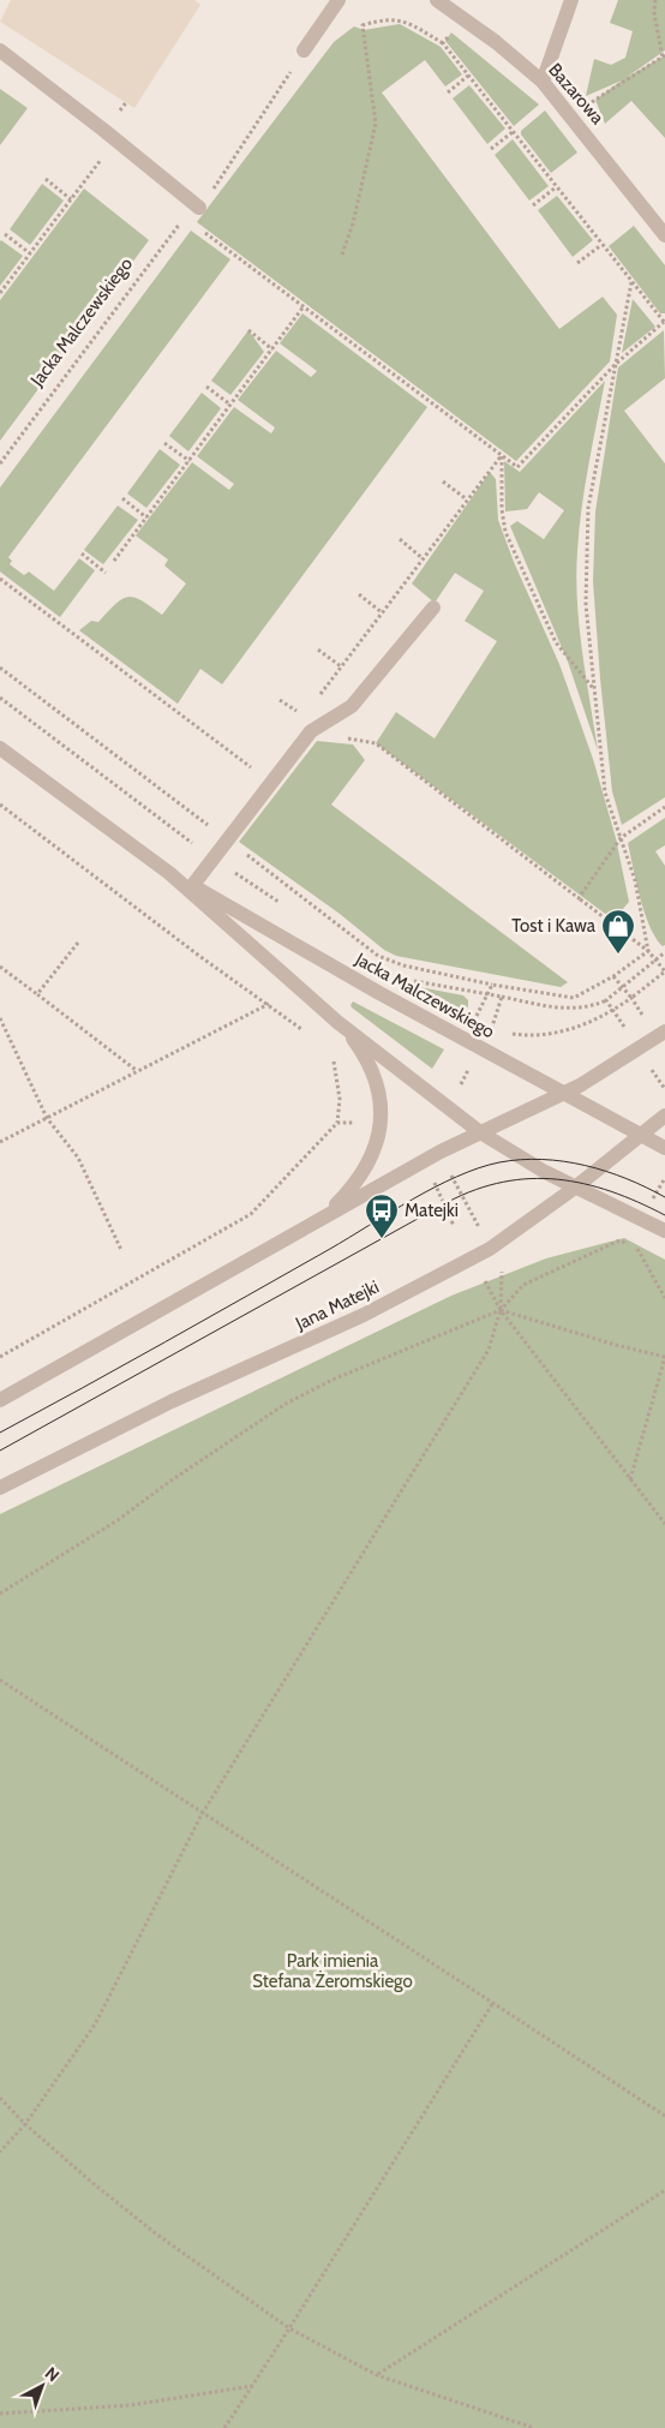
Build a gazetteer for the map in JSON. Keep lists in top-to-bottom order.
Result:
{
  "streets": {
    "street": ["Bazarowa", "Jacka Malczewskiego", "Jana Matejki"]
  },
  "crossings": [
    ["Jacka Malczewskiego", "Jana Matejki"]
  ],
  "parks": ["Park imienia Stefana Żeromskiego"],
  "places": {
    "shop": ["Tost i Kawa"],
    "bus stop": ["Matejki"]
  },
  "north": "top right"
}
